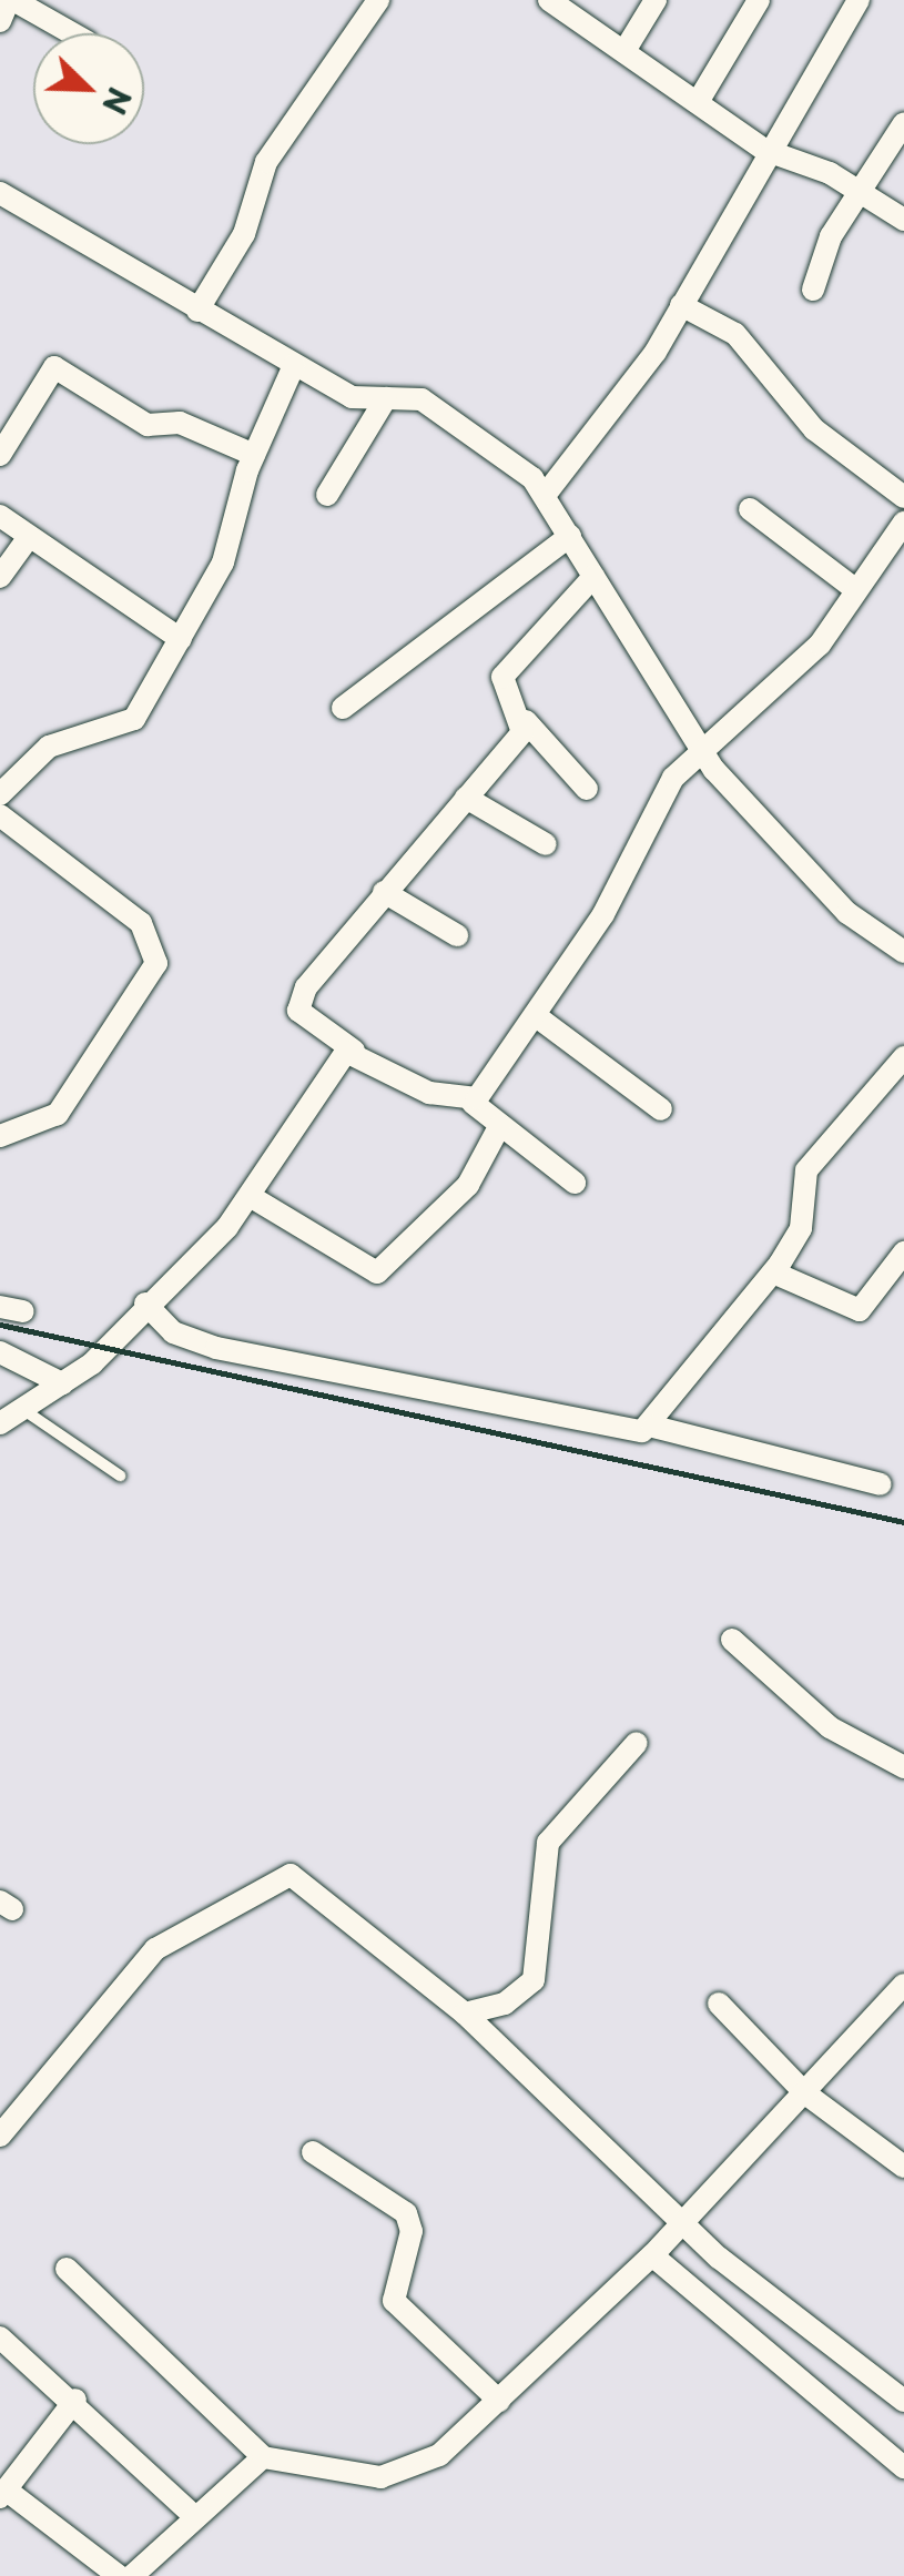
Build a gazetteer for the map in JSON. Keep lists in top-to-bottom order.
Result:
{
  "north": "bottom right"
}
